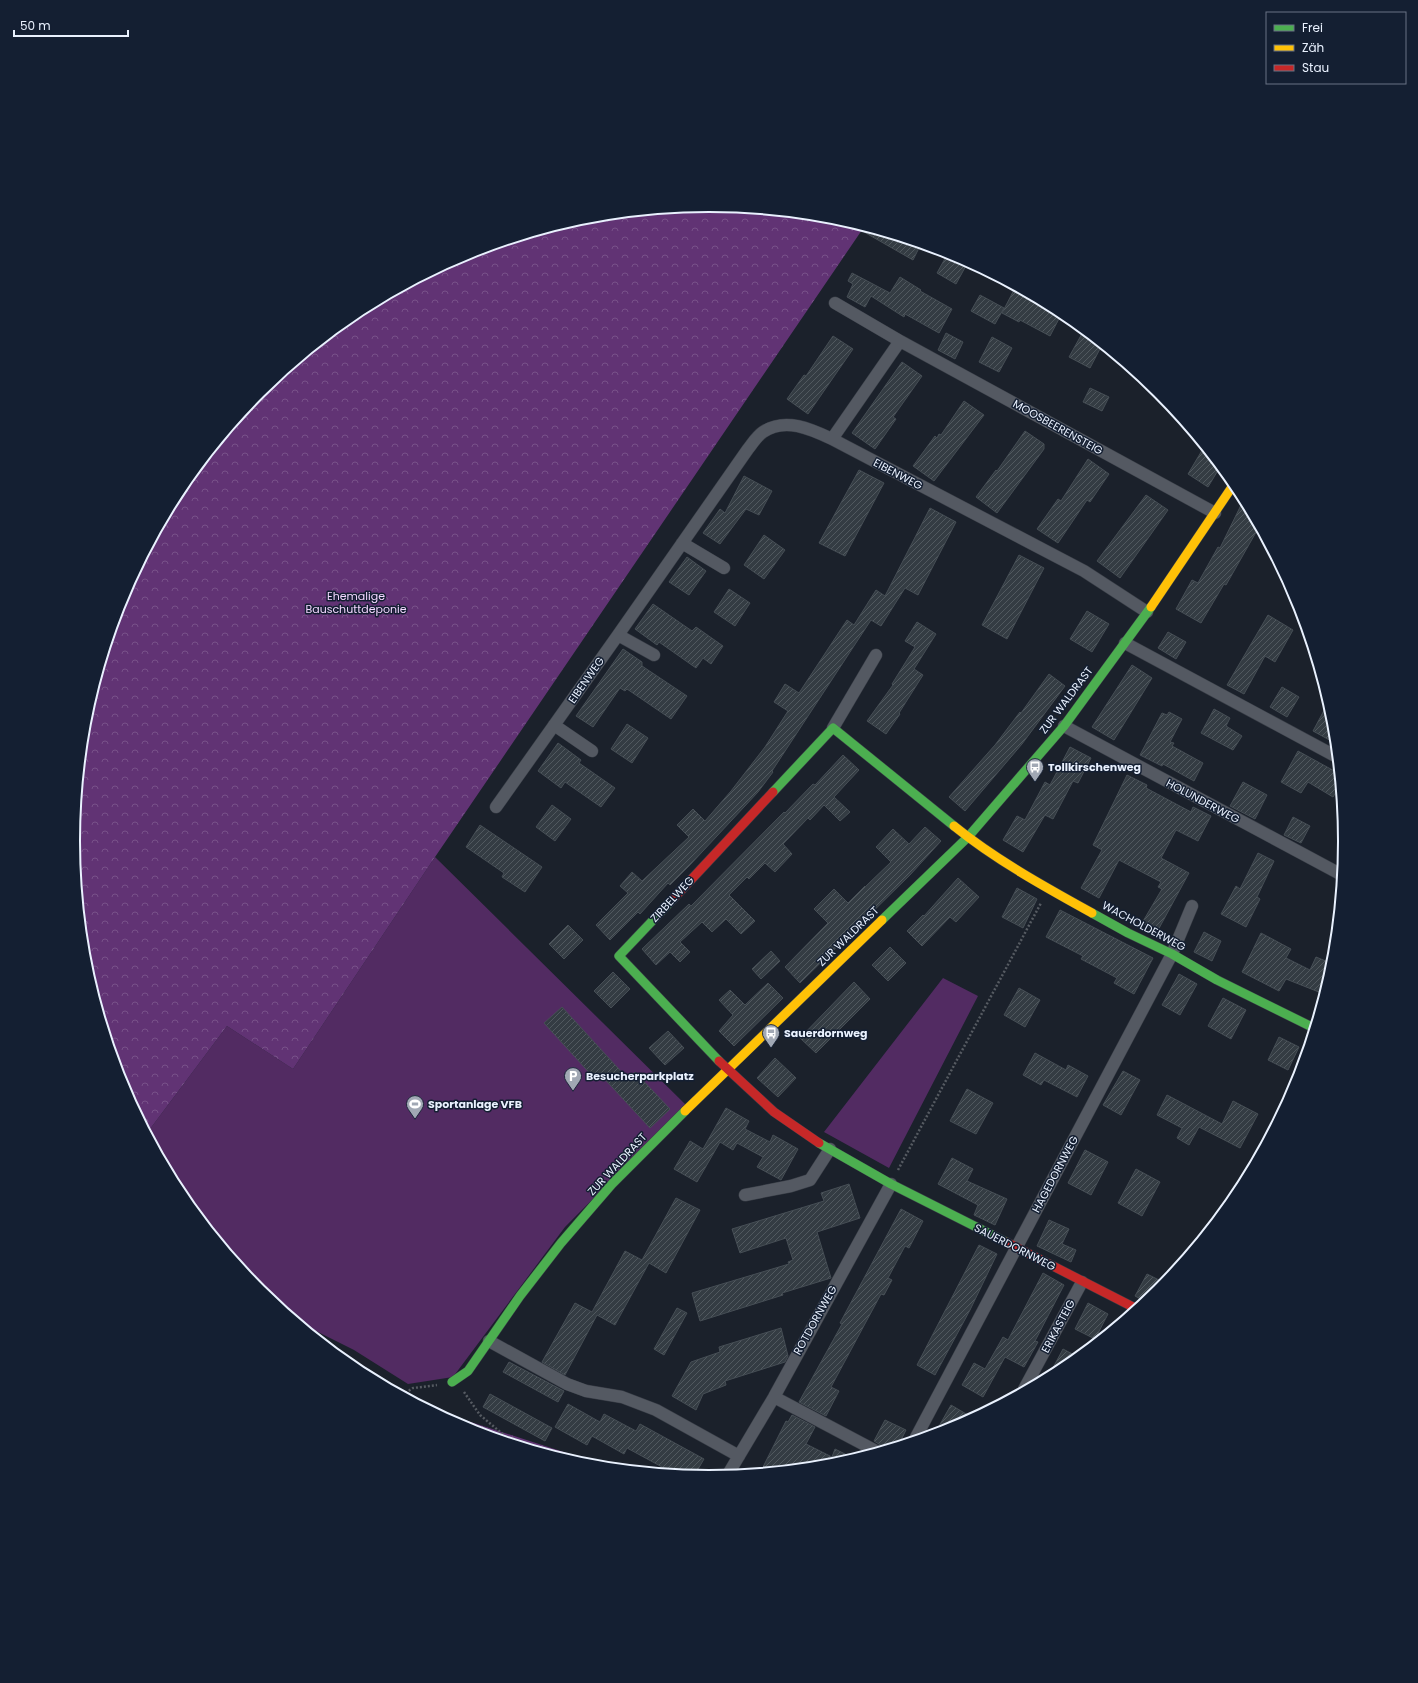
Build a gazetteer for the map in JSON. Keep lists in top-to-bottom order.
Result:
{
  "streets": {
    "street": [
      "MOOSBEERENSTEIG",
      "EIBENWEG",
      "ZUR WALDRAST",
      "HOLUNDERWEG",
      "ZIRBELWEG",
      "WACHOLDERWEG",
      "HAGEDORNWEG",
      "SAUERDORNWEG",
      "ROTDORNWEG",
      "ERIKASTEIG"
    ]
  },
  "crossings": [
    ["MOOSBEERENSTEIG", "ZUR WALDRAST"],
    ["EIBENWEG", "ZUR WALDRAST"],
    ["ZUR WALDRAST", "HOLUNDERWEG"],
    ["ZUR WALDRAST", "ZIRBELWEG"],
    ["ZUR WALDRAST", "WACHOLDERWEG"],
    ["ZUR WALDRAST", "SAUERDORNWEG"],
    ["ZIRBELWEG", "SAUERDORNWEG"],
    ["WACHOLDERWEG", "HAGEDORNWEG"],
    ["HAGEDORNWEG", "SAUERDORNWEG"],
    ["SAUERDORNWEG", "ROTDORNWEG"],
    ["SAUERDORNWEG", "ERIKASTEIG"]
  ],
  "parks": ["Ehemalige Bauschuttdeponie"],
  "places": {
    "bus stop": ["Tollkirschenweg", "Sauerdornweg"],
    "parking": ["Besucherparkplatz"],
    "sports": ["Sportanlage VFB"]
  },
  "legend": ["Frei", "Zäh", "Stau"],
  "scale_bar": "50 m"
}
